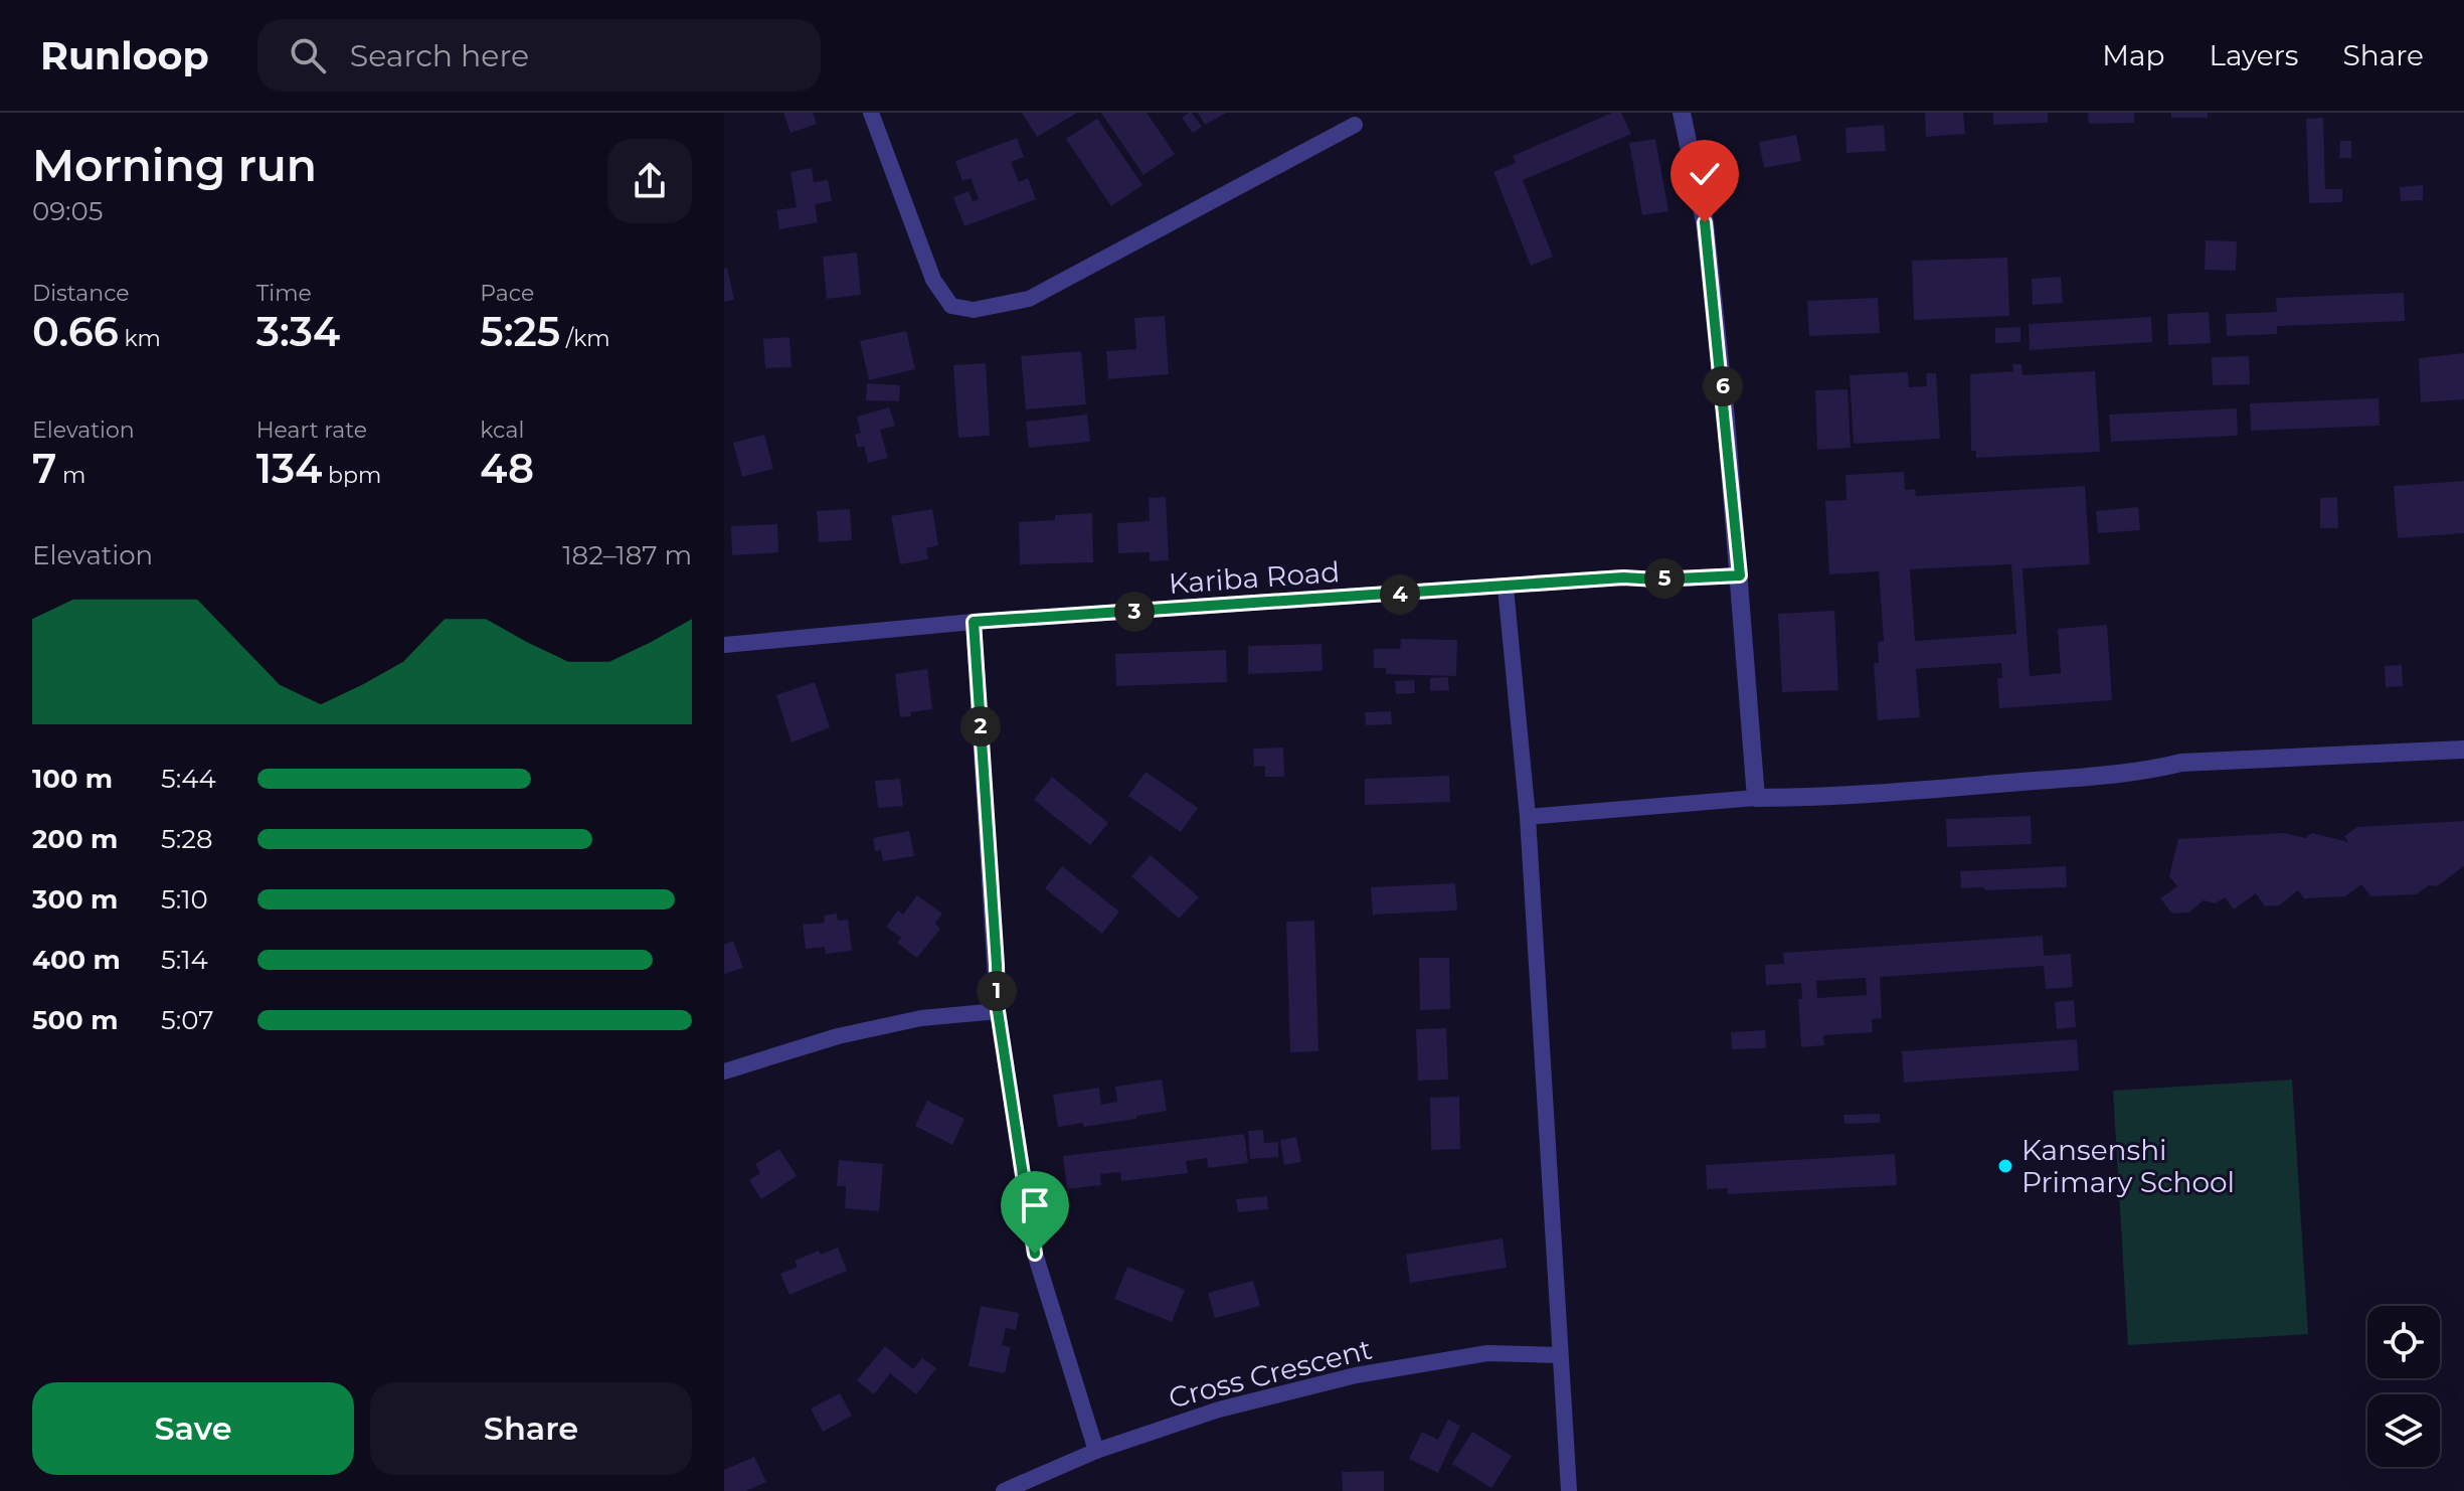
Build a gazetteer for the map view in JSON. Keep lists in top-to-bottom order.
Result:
{
  "streets": {
    "street": ["Kariba Road", "Cross Crescent"]
  },
  "places": ["Kansenshi Primary School"],
  "page": {
    "header": "Runloop",
    "search": "Search here",
    "nav": ["Map", "Layers", "Share"],
    "heading": ["Morning run", "09:05"],
    "stats": [
      ["Distance", "0.66 km"],
      ["Time", "3:34"],
      ["Pace", "5:25 /km"],
      ["Elevation", "7 m"],
      ["Heart rate", "134 bpm"],
      ["kcal", "48"]
    ],
    "pins": [
      "6",
      "5",
      "4",
      "3",
      "2",
      "1"
    ],
    "chart": ["Elevation", "182–187 m"],
    "list": [
      {
        "name": "100 m",
        "note": "5:44"
      },
      {
        "name": "200 m",
        "note": "5:28"
      },
      {
        "name": "300 m",
        "note": "5:10"
      },
      {
        "name": "400 m",
        "note": "5:14"
      },
      {
        "name": "500 m",
        "note": "5:07"
      }
    ],
    "buttons": ["Save", "Share"]
  }
}
